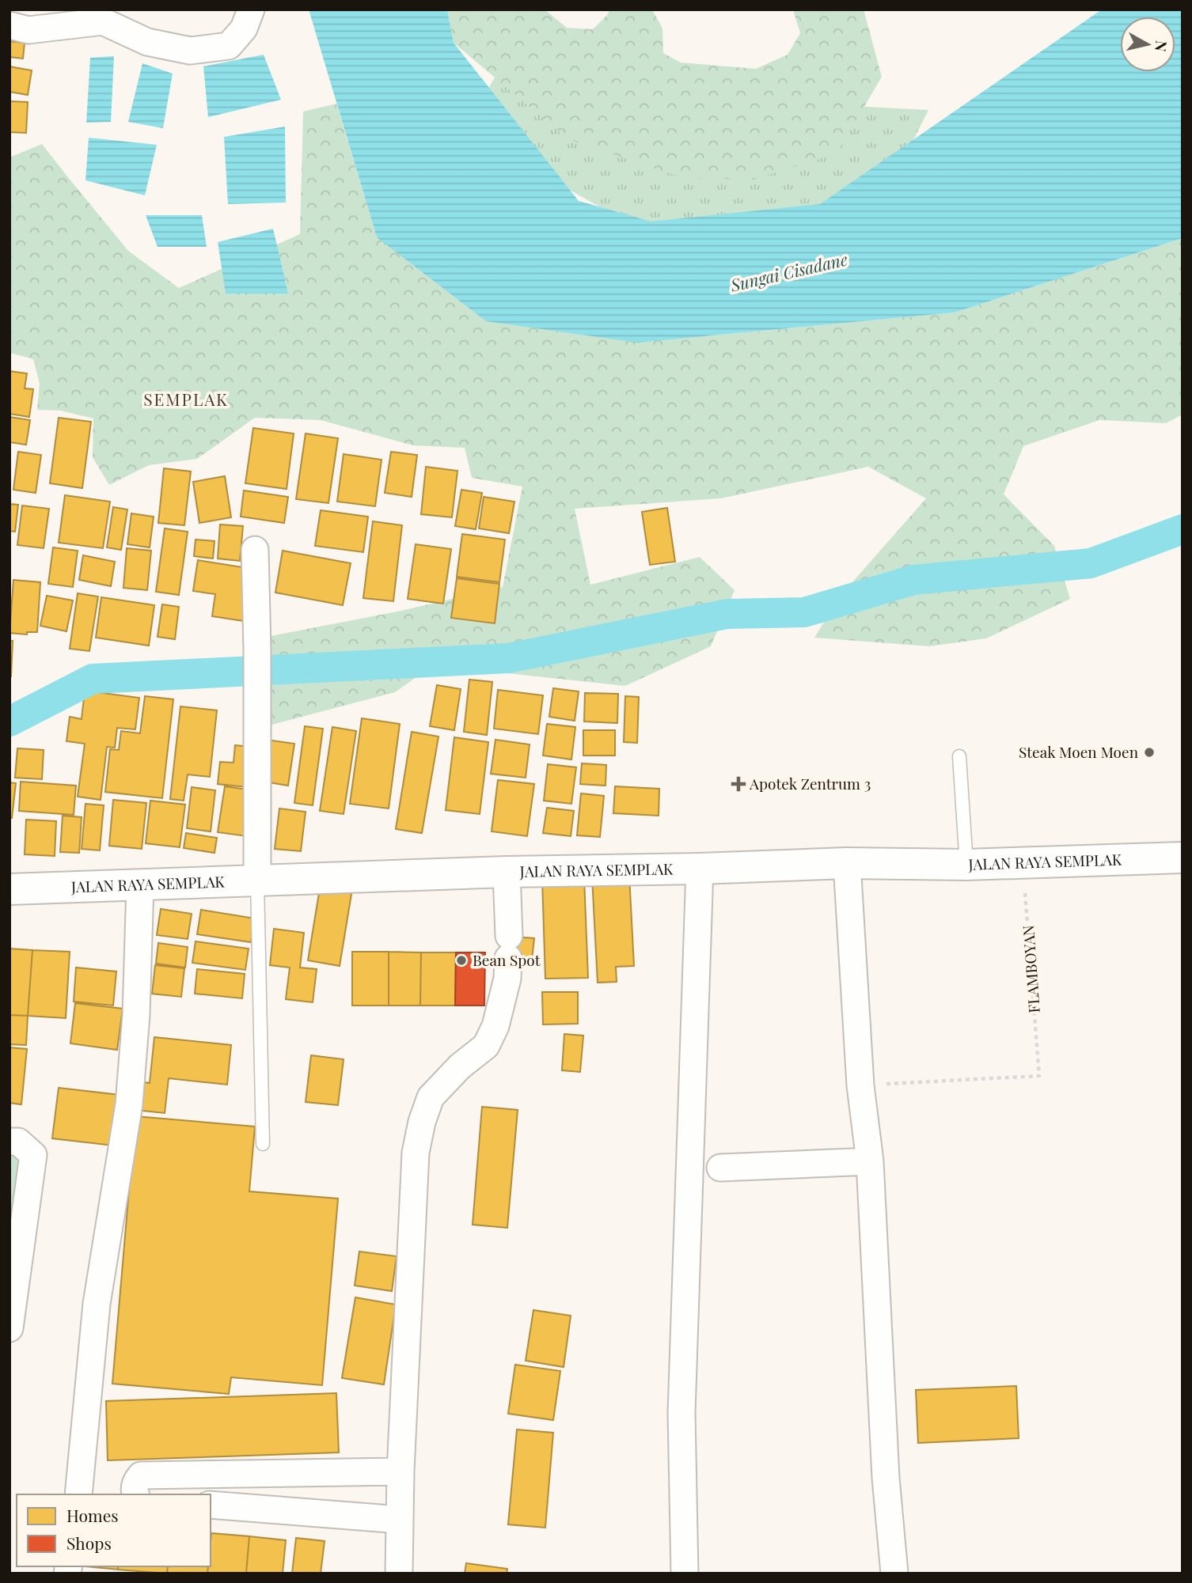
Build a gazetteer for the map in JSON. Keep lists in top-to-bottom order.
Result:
{
  "streets": {
    "main road": ["JALAN RAYA SEMPLAK"],
    "path": ["FLAMBOYAN"]
  },
  "crossings": [
    ["JALAN RAYA SEMPLAK", "FLAMBOYAN"]
  ],
  "districts": ["SEMPLAK"],
  "water": ["Sungai Cisadane"],
  "places": {
    "other": ["Steak Moen Moen", "Bean Spot"],
    "health": ["Apotek Zentrum 3"]
  },
  "legend": ["Homes", "Shops"],
  "north": "right"
}
